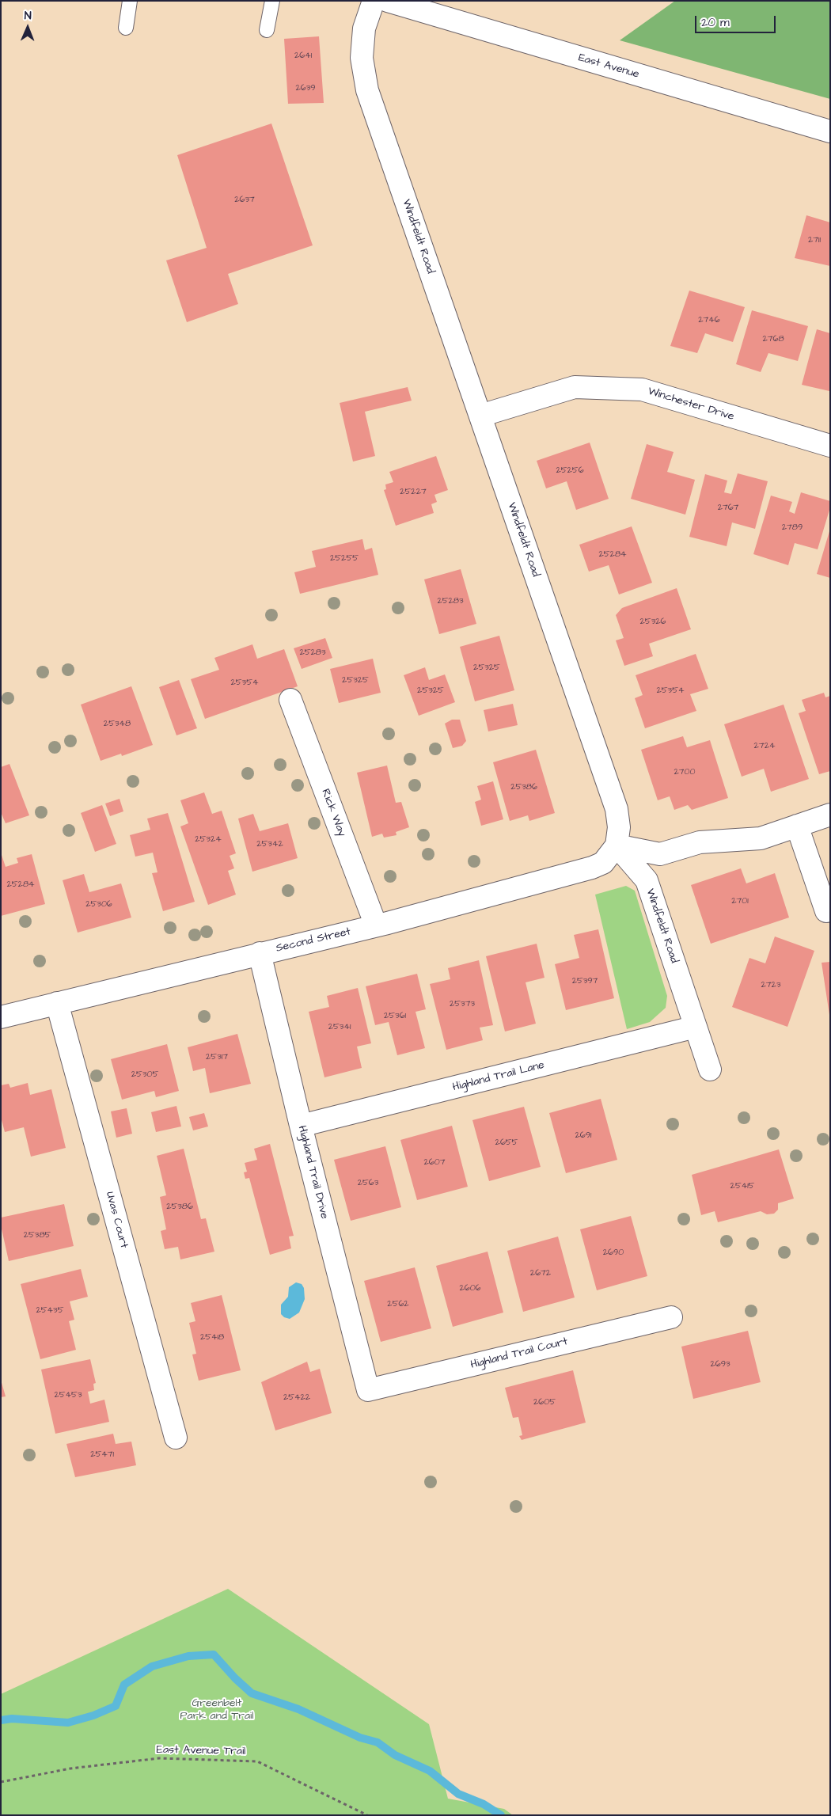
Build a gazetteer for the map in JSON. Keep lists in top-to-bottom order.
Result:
{
  "streets": {
    "street": [
      "East Avenue",
      "Windfeldt Road",
      "Winchester Drive",
      "Rick Way",
      "Second Street",
      "Highland Trail Lane",
      "Highland Trail Drive",
      "Uvas Court",
      "Highland Trail Court"
    ],
    "path": ["East Avenue Trail"]
  },
  "crossings": [
    ["Windfeldt Road", "Winchester Drive"],
    ["Windfeldt Road", "Second Street"],
    ["Windfeldt Road", "Highland Trail Lane"],
    ["Rick Way", "Second Street"],
    ["Second Street", "Highland Trail Drive"],
    ["Second Street", "Uvas Court"],
    ["Highland Trail Lane", "Highland Trail Drive"],
    ["Highland Trail Drive", "Highland Trail Court"]
  ],
  "parks": ["Greenbelt Park and Trail"],
  "house_numbers": [
    "2641",
    "2639",
    "2637",
    "2711",
    "2746",
    "2768",
    "25256",
    "25227",
    "2767",
    "2789",
    "25284",
    "25255",
    "25283",
    "25326",
    "25283",
    "25325",
    "25325",
    "25354",
    "25325",
    "25354",
    "25348",
    "2724",
    "2700",
    "25386",
    "25324",
    "25342",
    "25284",
    "2701",
    "25306",
    "25397",
    "2723",
    "25373",
    "25361",
    "25341",
    "25317",
    "25305",
    "2691",
    "2655",
    "2607",
    "2563",
    "25415",
    "25386",
    "25385",
    "2690",
    "2672",
    "2606",
    "2562",
    "25435",
    "25418",
    "2693",
    "25453",
    "25422",
    "2605",
    "25471"
  ],
  "scale_bar": "20 m",
  "north": "top"
}
